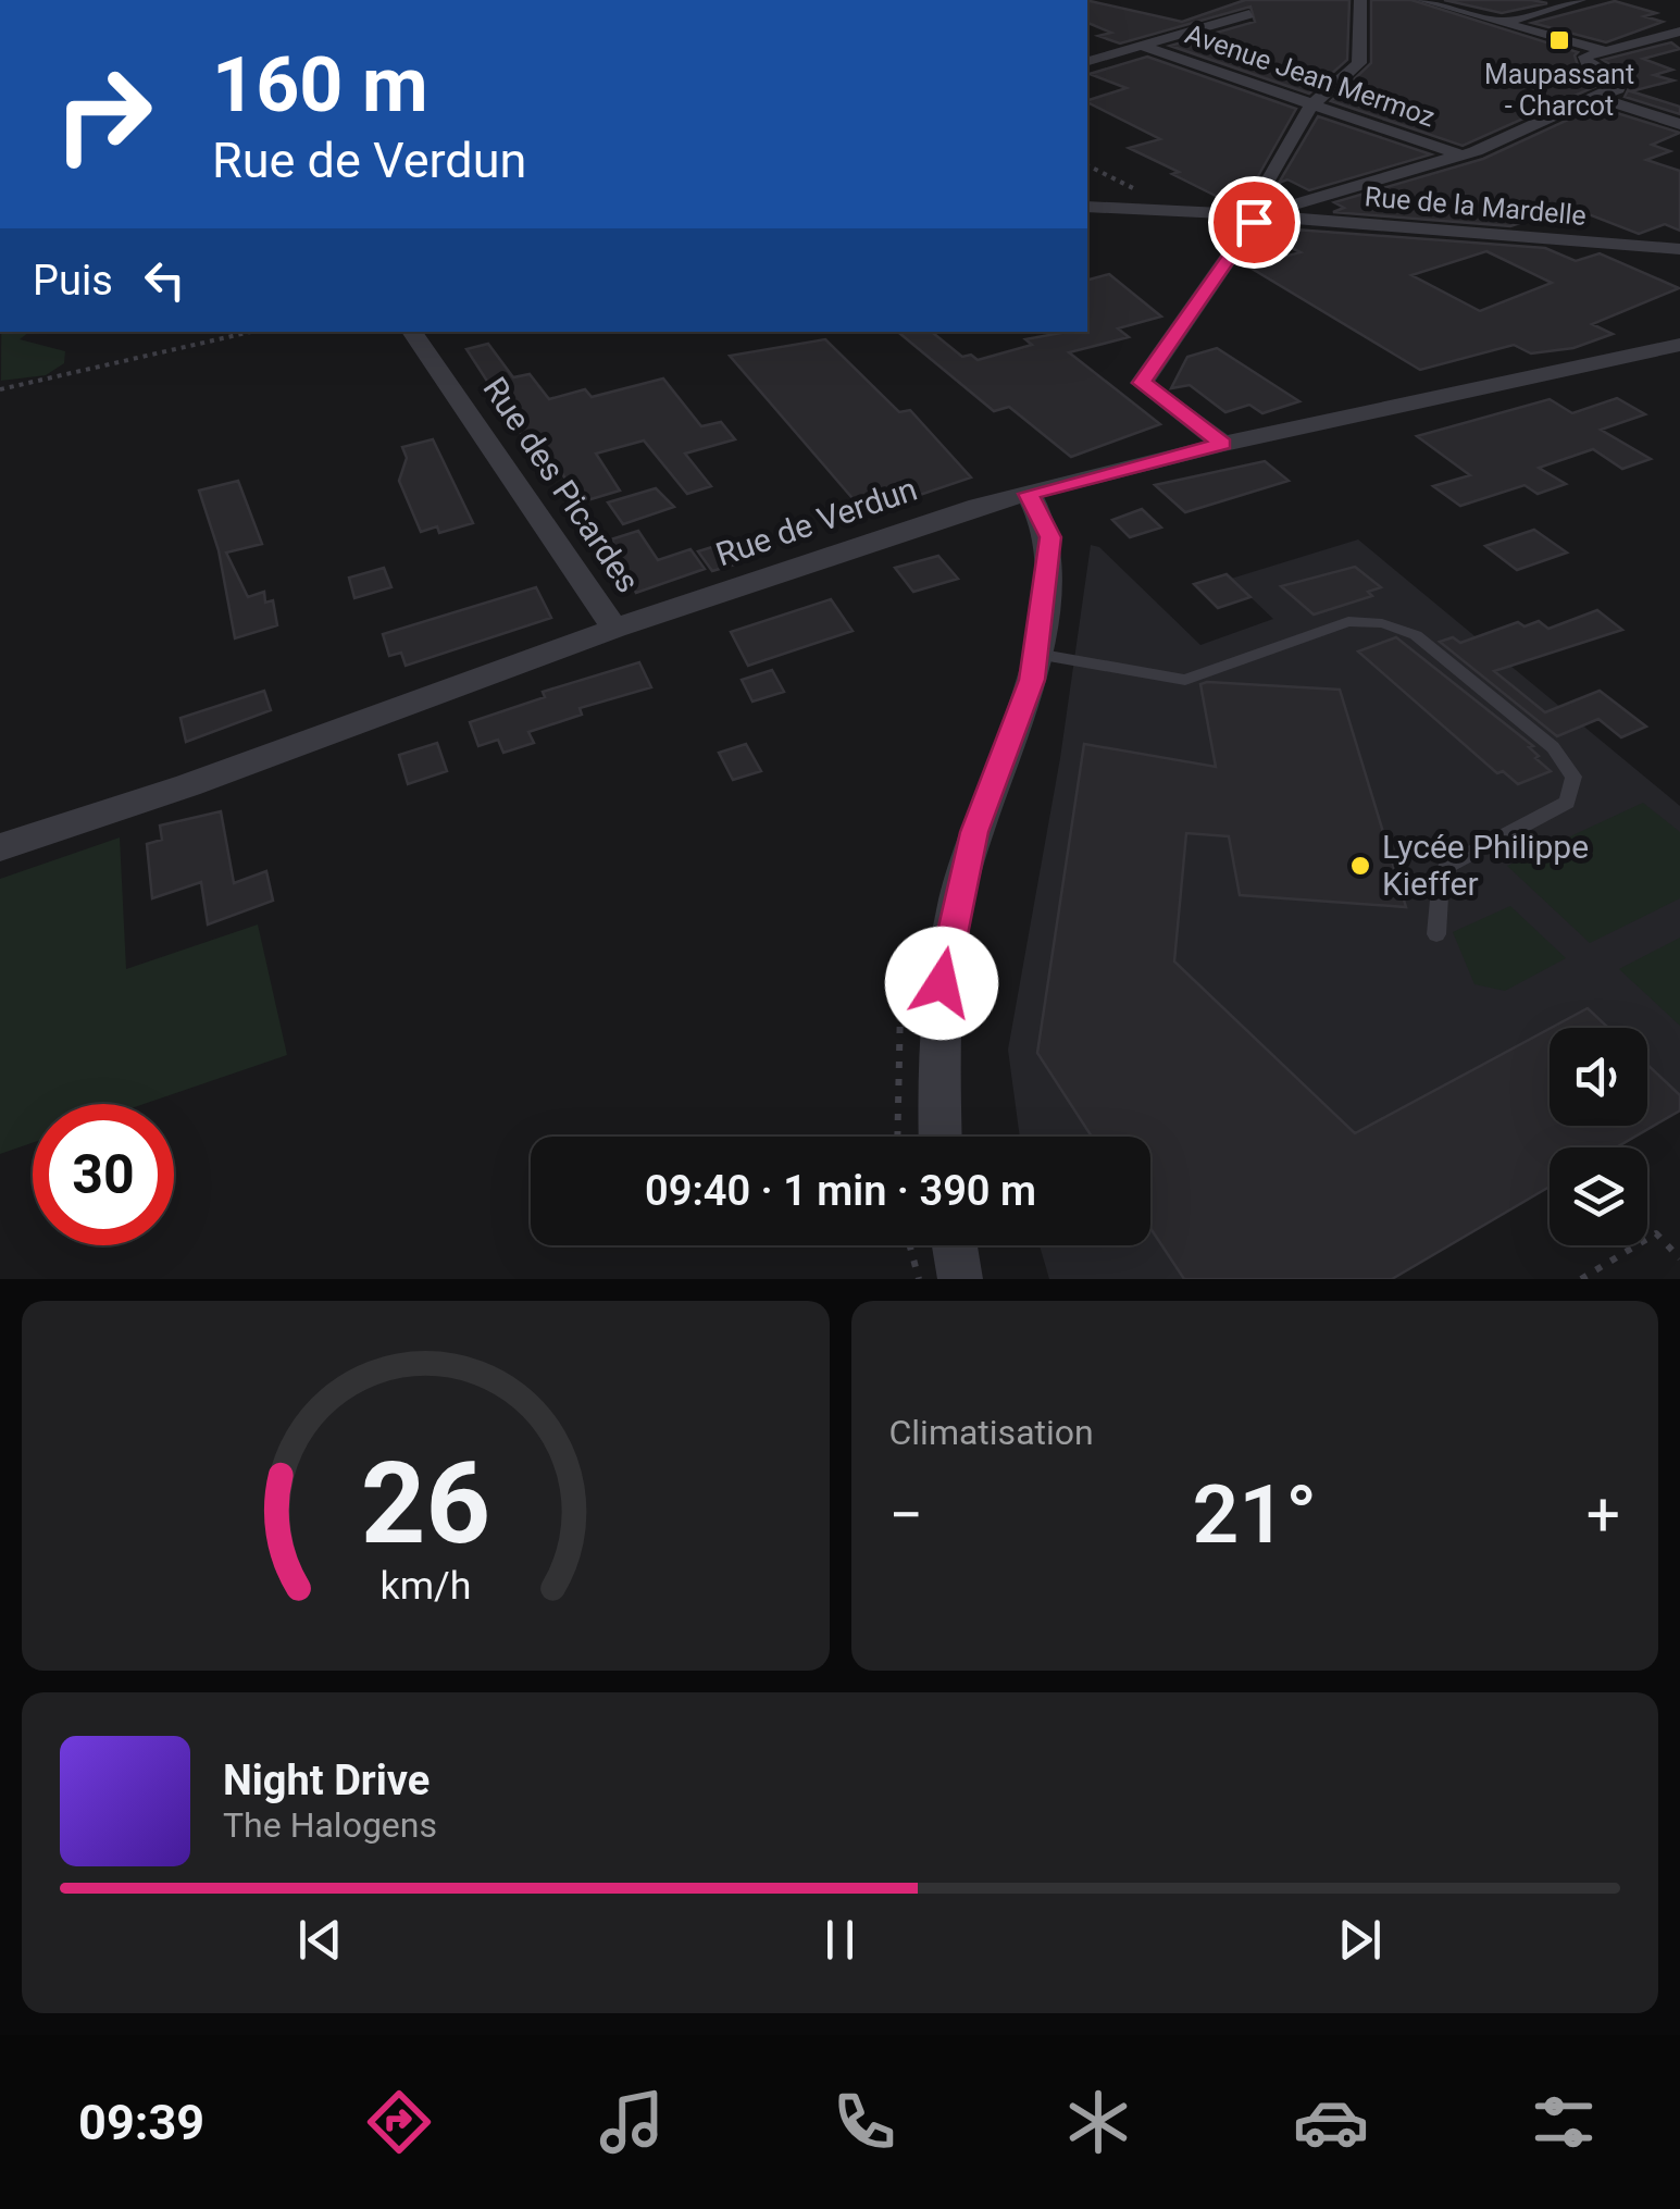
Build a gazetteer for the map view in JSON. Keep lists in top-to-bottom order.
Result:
{
  "streets": {
    "street": [
      "Avenue Jean Mermoz",
      "Rue de la Mardelle",
      "Rue des Picardes",
      "Rue de Verdun"
    ]
  },
  "crossings": [
    ["Rue des Picardes", "Rue de Verdun"]
  ],
  "places": {
    "transit": ["Maupassant - Charcot"],
    "other": ["Lycée Philippe Kieffer"]
  },
  "page": {
    "turn": ["160 m", "Rue de Verdun"],
    "then": "Puis",
    "limit": "30",
    "trip": "09:40 · 1 min · 390 m",
    "tile": "Climatisation",
    "heat": ["−", "21°", "+"],
    "song": ["Night Drive", "The Halogens"],
    "tabs": "09:39",
    "gauge": ["26", "km/h"]
  }
}
